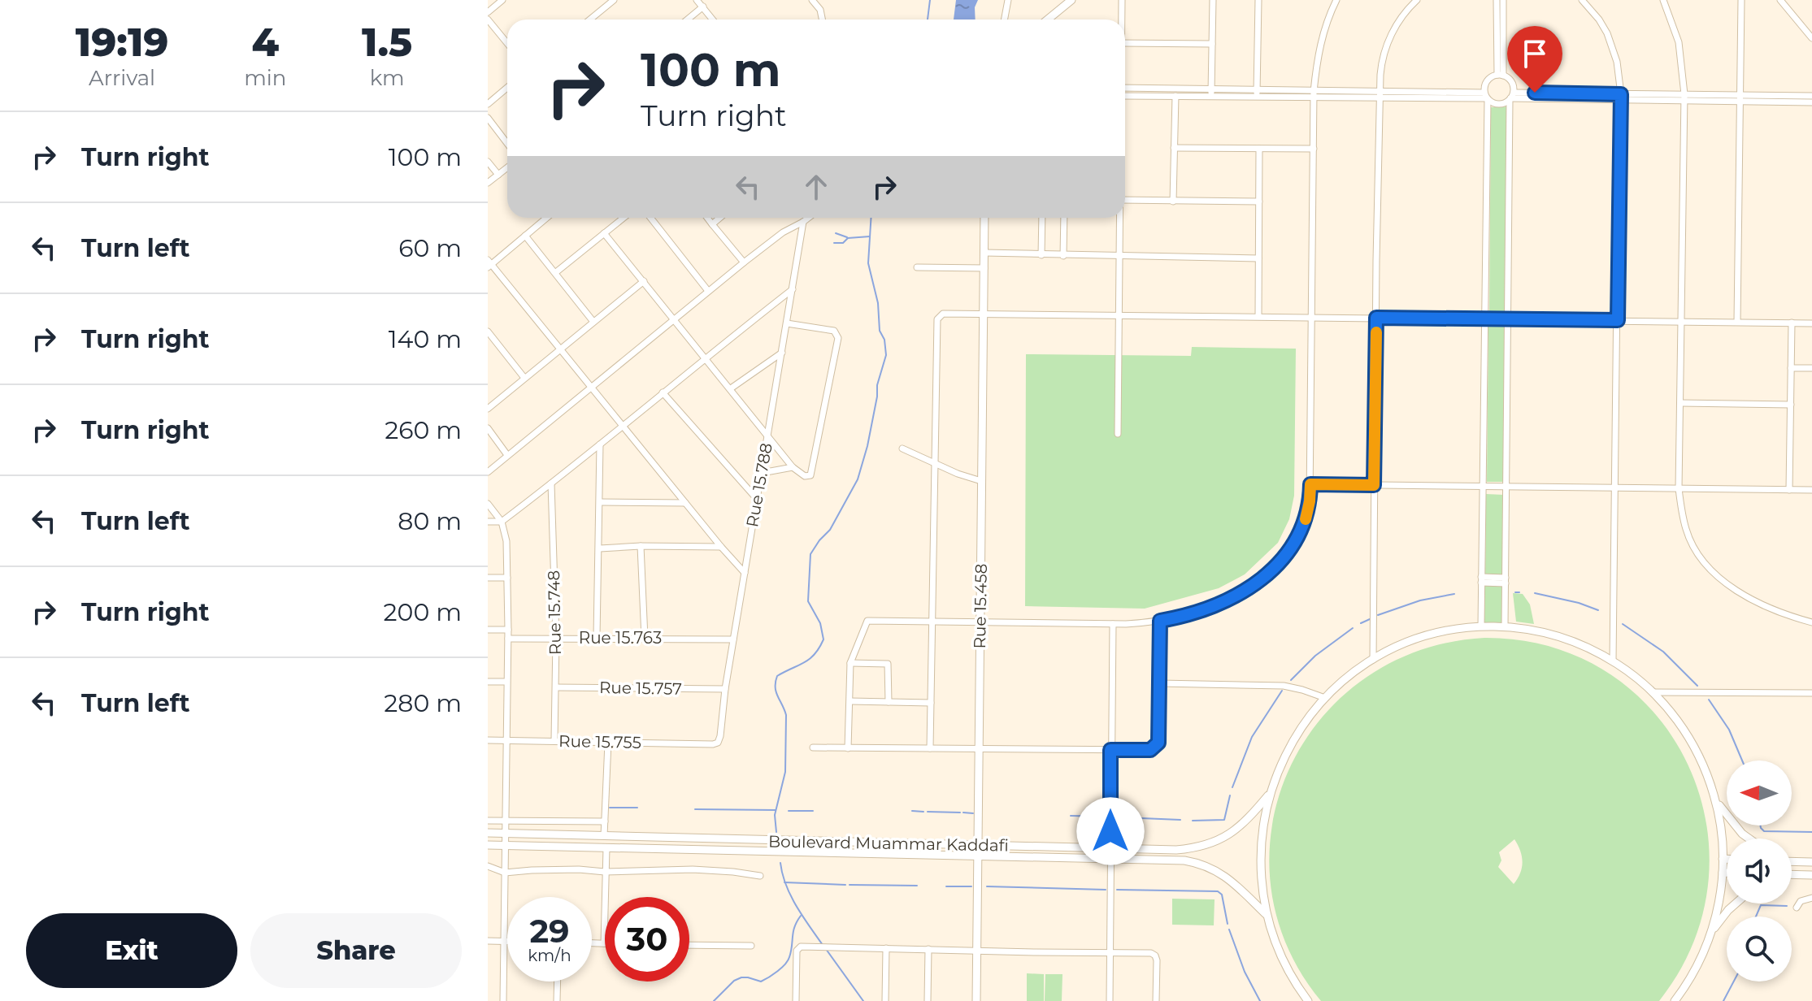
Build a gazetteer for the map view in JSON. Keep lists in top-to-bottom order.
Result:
{
  "streets": {
    "main road": ["Rue 15.458", "Boulevard Muammar Kaddafi"],
    "street": [
      "Rue 15.788",
      "Rue 15.748",
      "Rue 15.763",
      "Rue 15.757",
      "Rue 15.755"
    ]
  },
  "crossings": [
    ["Rue 15.788", "Rue 15.763"],
    ["Rue 15.788", "Rue 15.757"],
    ["Rue 15.788", "Rue 15.755"],
    ["Rue 15.458", "Boulevard Muammar Kaddafi"],
    ["Rue 15.748", "Rue 15.763"],
    ["Rue 15.748", "Rue 15.757"],
    ["Rue 15.748", "Rue 15.755"]
  ],
  "north": "left",
  "page": {
    "eta": [
      "19:19",
      "Arrival",
      "4",
      "min",
      "1.5",
      "km"
    ],
    "turn": ["100 m", "Turn right"],
    "list": [
      {
        "name": "Turn right",
        "value": "100 m"
      },
      {
        "name": "Turn left",
        "value": "60 m"
      },
      {
        "name": "Turn right",
        "value": "140 m"
      },
      {
        "name": "Turn right",
        "value": "260 m"
      },
      {
        "name": "Turn left",
        "value": "80 m"
      },
      {
        "name": "Turn right",
        "value": "200 m"
      },
      {
        "name": "Turn left",
        "value": "280 m"
      }
    ],
    "speed": "29 km/h",
    "limit": "30",
    "buttons": ["Exit", "Share"]
  }
}
